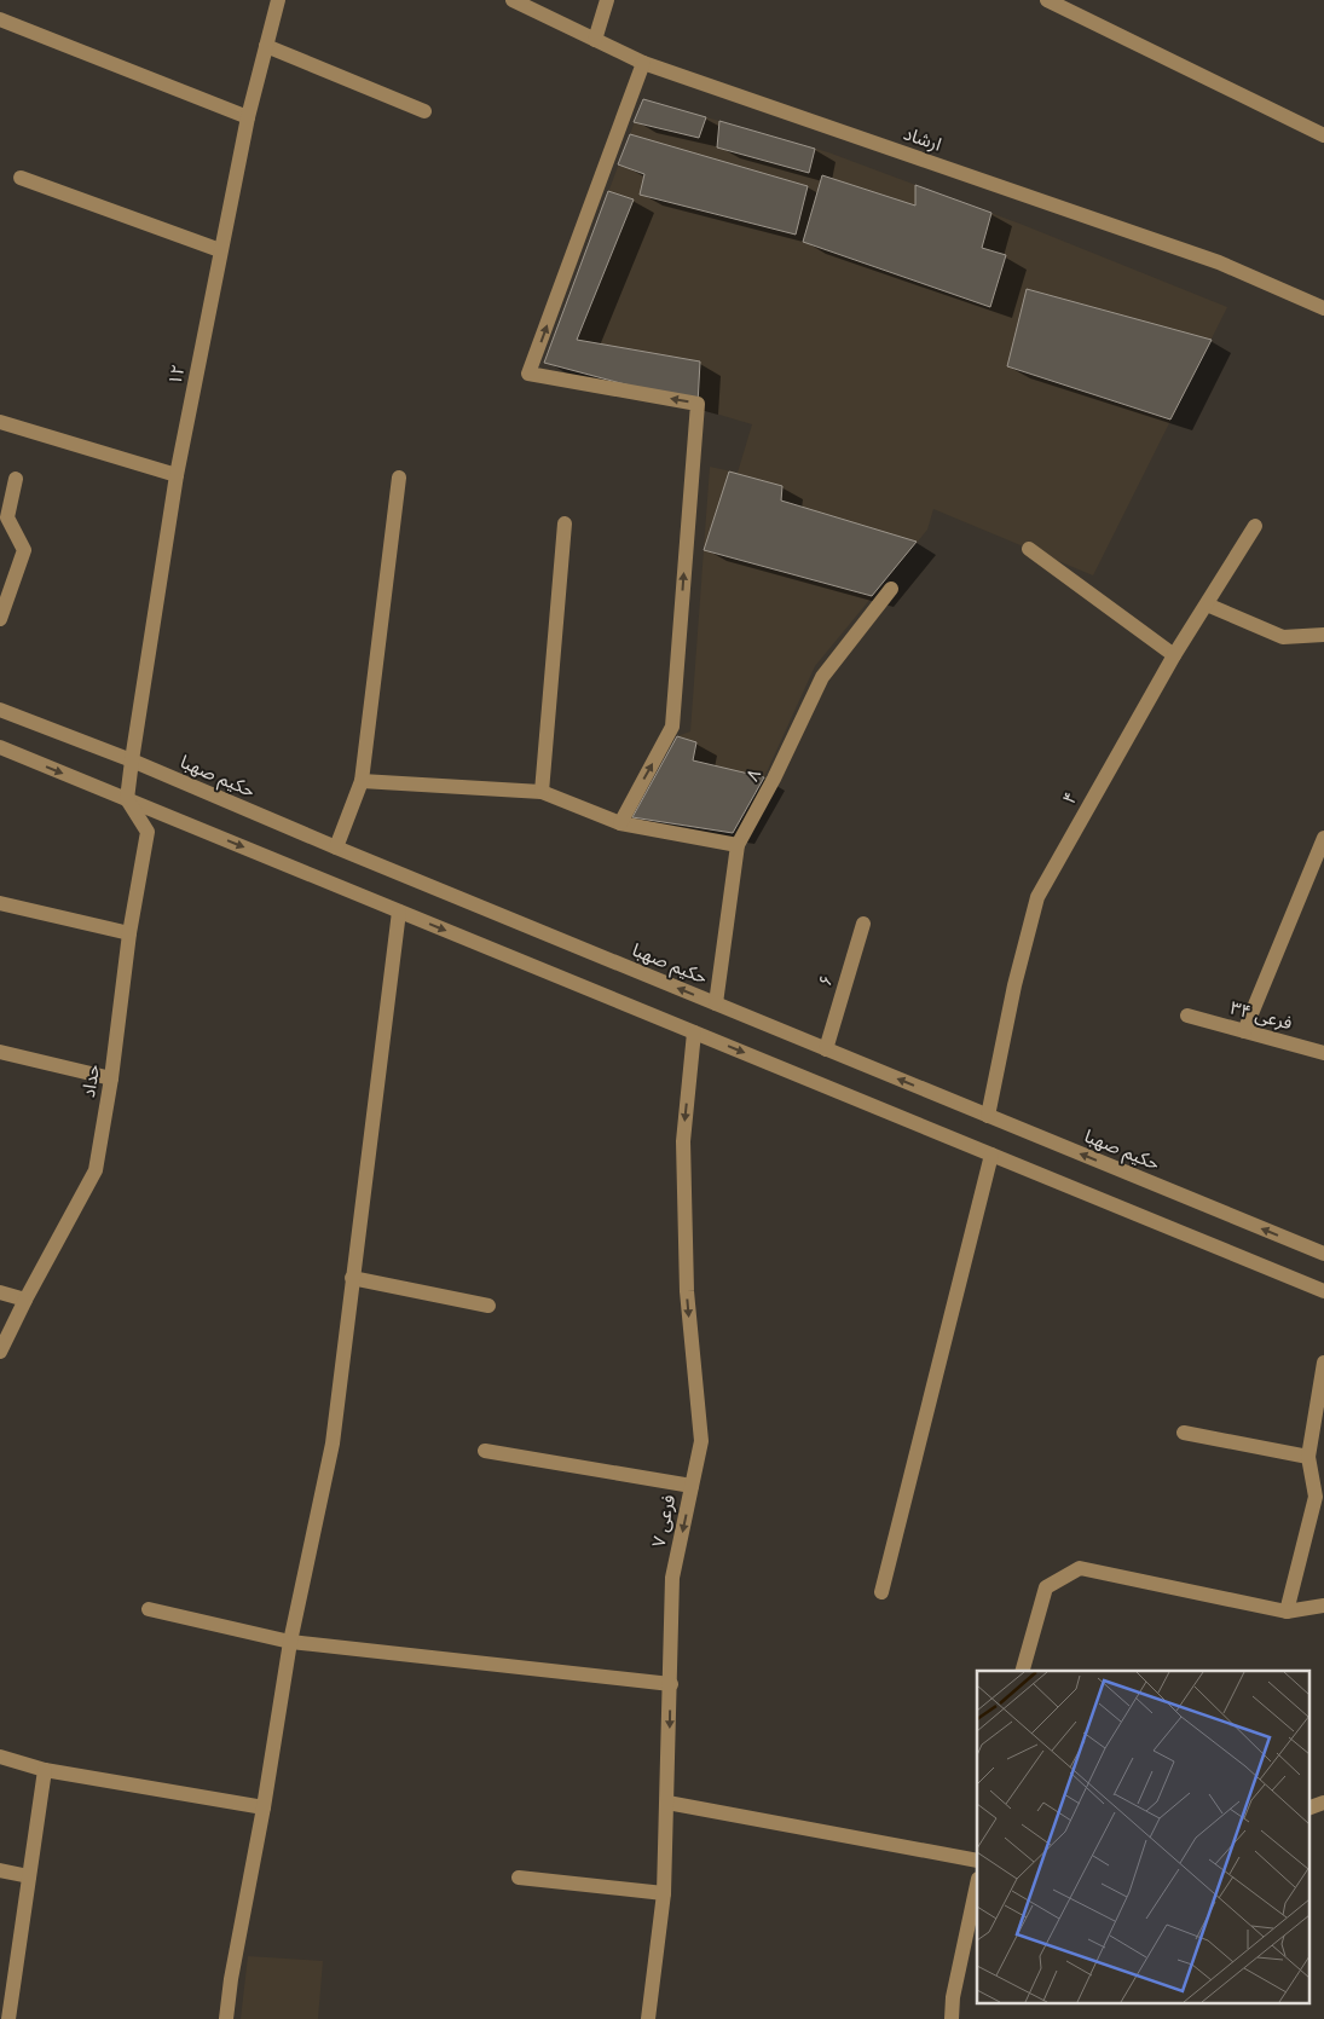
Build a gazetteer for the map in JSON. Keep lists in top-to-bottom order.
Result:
{
  "streets": {
    "street": [
      "ارشاد",
      "۱۲",
      "۸",
      "حکیم صهبا",
      "۴",
      "۶",
      "فرعی ۳۴",
      "حداد",
      "فرعی ۷"
    ]
  },
  "crossings": [
    ["۱۲", "حکیم صهبا"],
    ["۱۲", "حداد"],
    ["۸", "حکیم صهبا"],
    ["حکیم صهبا", "۴"],
    ["حکیم صهبا", "۶"]
  ],
  "one_way": ["فرعی ۷"]
}
